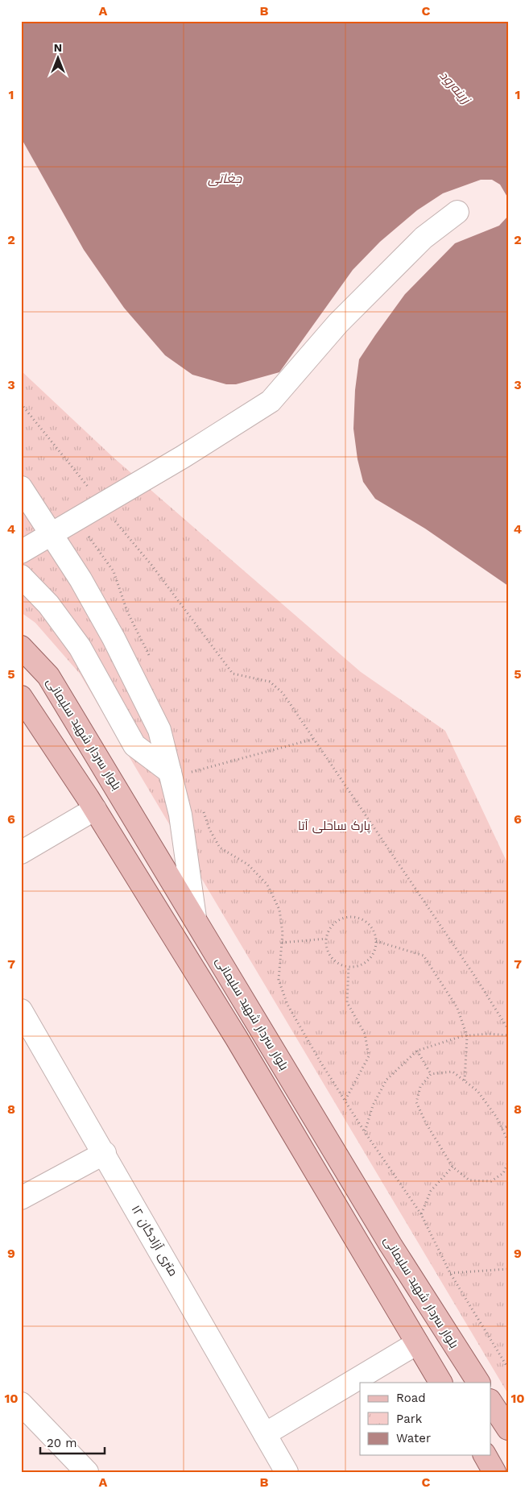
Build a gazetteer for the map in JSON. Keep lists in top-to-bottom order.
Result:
{
  "streets": {
    "main road": ["بلوار سردار شهید سلیمانی"],
    "street": ["۱۲ متری آزادگان"]
  },
  "water": ["زرینه‌رود", "جغاتی"],
  "parks": ["پارک ساحلی آتا"],
  "legend": ["Road", "Park", "Water"],
  "scale_bar": "20 m",
  "north": "top",
  "grid": {
    "columns": ["A", "B", "C"],
    "rows": [
      "1",
      "2",
      "3",
      "4",
      "5",
      "6",
      "7",
      "8",
      "9",
      "10"
    ]
  }
}
